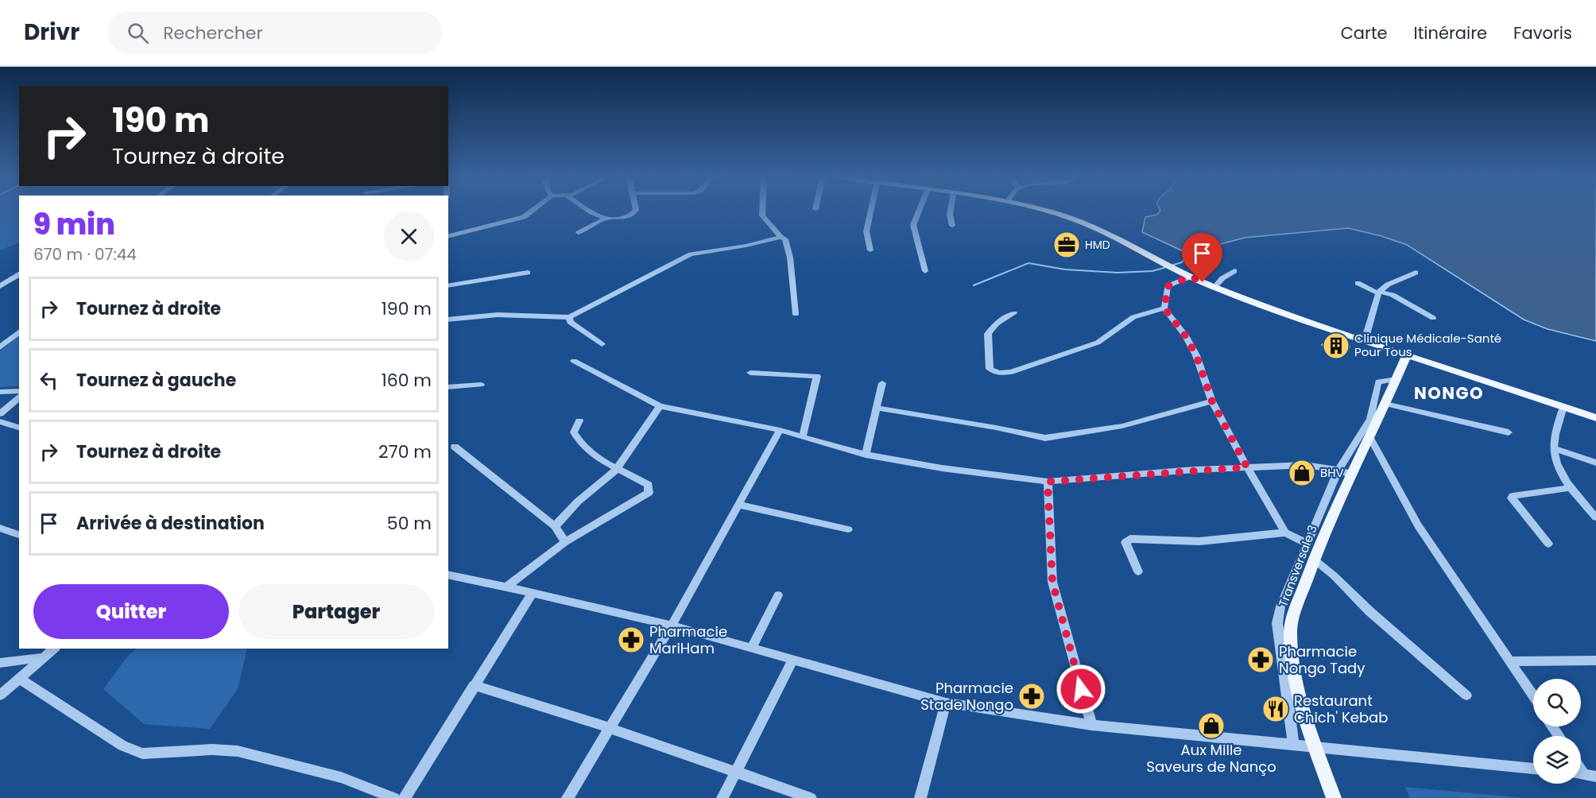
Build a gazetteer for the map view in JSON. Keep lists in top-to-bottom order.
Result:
{
  "streets": {
    "main road": ["Transversale 3"]
  },
  "districts": ["NONGO"],
  "places": {
    "office": ["HMD"],
    "building": ["Clinique Médicale-Santé Pour Tous"],
    "shop": ["BHV", "Aux Mille Saveurs de Nanço"],
    "pharmacy": ["Pharmacie MariHam", "Pharmacie Nongo Tady", "Pharmacie Stade Nongo"],
    "restaurant": ["Restaurant Chich' Kebab"]
  },
  "page": {
    "header": "Drivr",
    "search": "Rechercher",
    "nav": ["Carte", "Itinéraire", "Favoris"],
    "turn": ["190 m", "Tournez à droite"],
    "heading": ["9 min", "670 m · 07:44"],
    "list": [
      {
        "name": "Tournez à droite",
        "value": "190 m"
      },
      {
        "name": "Tournez à gauche",
        "value": "160 m"
      },
      {
        "name": "Tournez à droite",
        "value": "270 m"
      },
      {
        "name": "Arrivée à destination",
        "value": "50 m"
      }
    ],
    "buttons": ["Quitter", "Partager"]
  }
}
